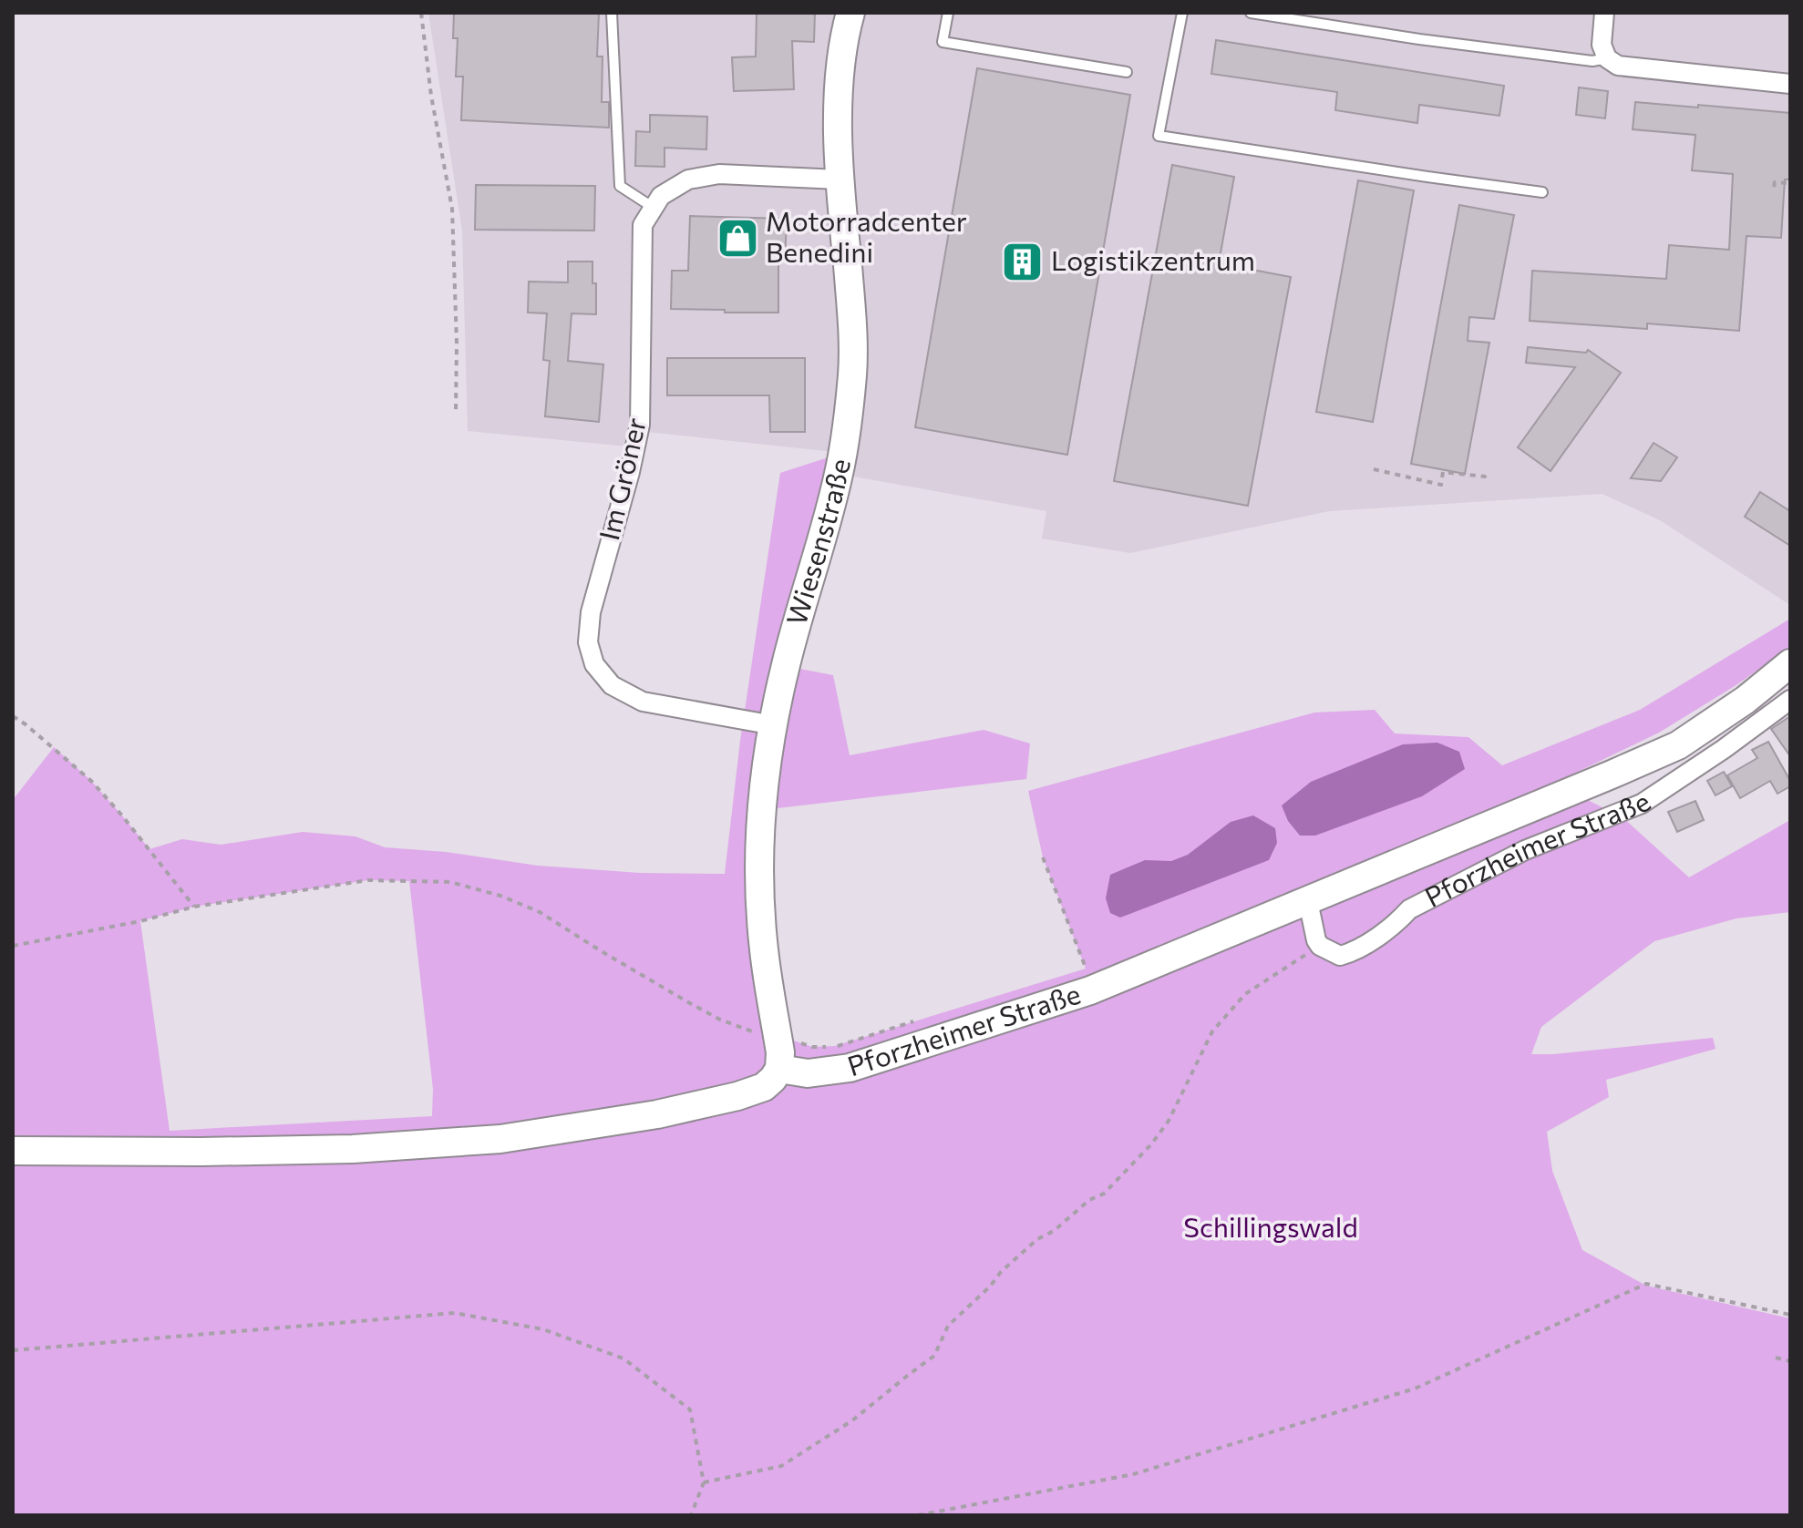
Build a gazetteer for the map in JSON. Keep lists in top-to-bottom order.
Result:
{
  "streets": {
    "street": ["Im Gröner", "Wiesenstraße", "Pforzheimer Straße"]
  },
  "crossings": [
    ["Im Gröner", "Wiesenstraße"],
    ["Wiesenstraße", "Pforzheimer Straße"]
  ],
  "parks": ["Schillingswald"],
  "places": {
    "shop": ["Motorradcenter Benedini"],
    "building": ["Logistikzentrum"]
  }
}
